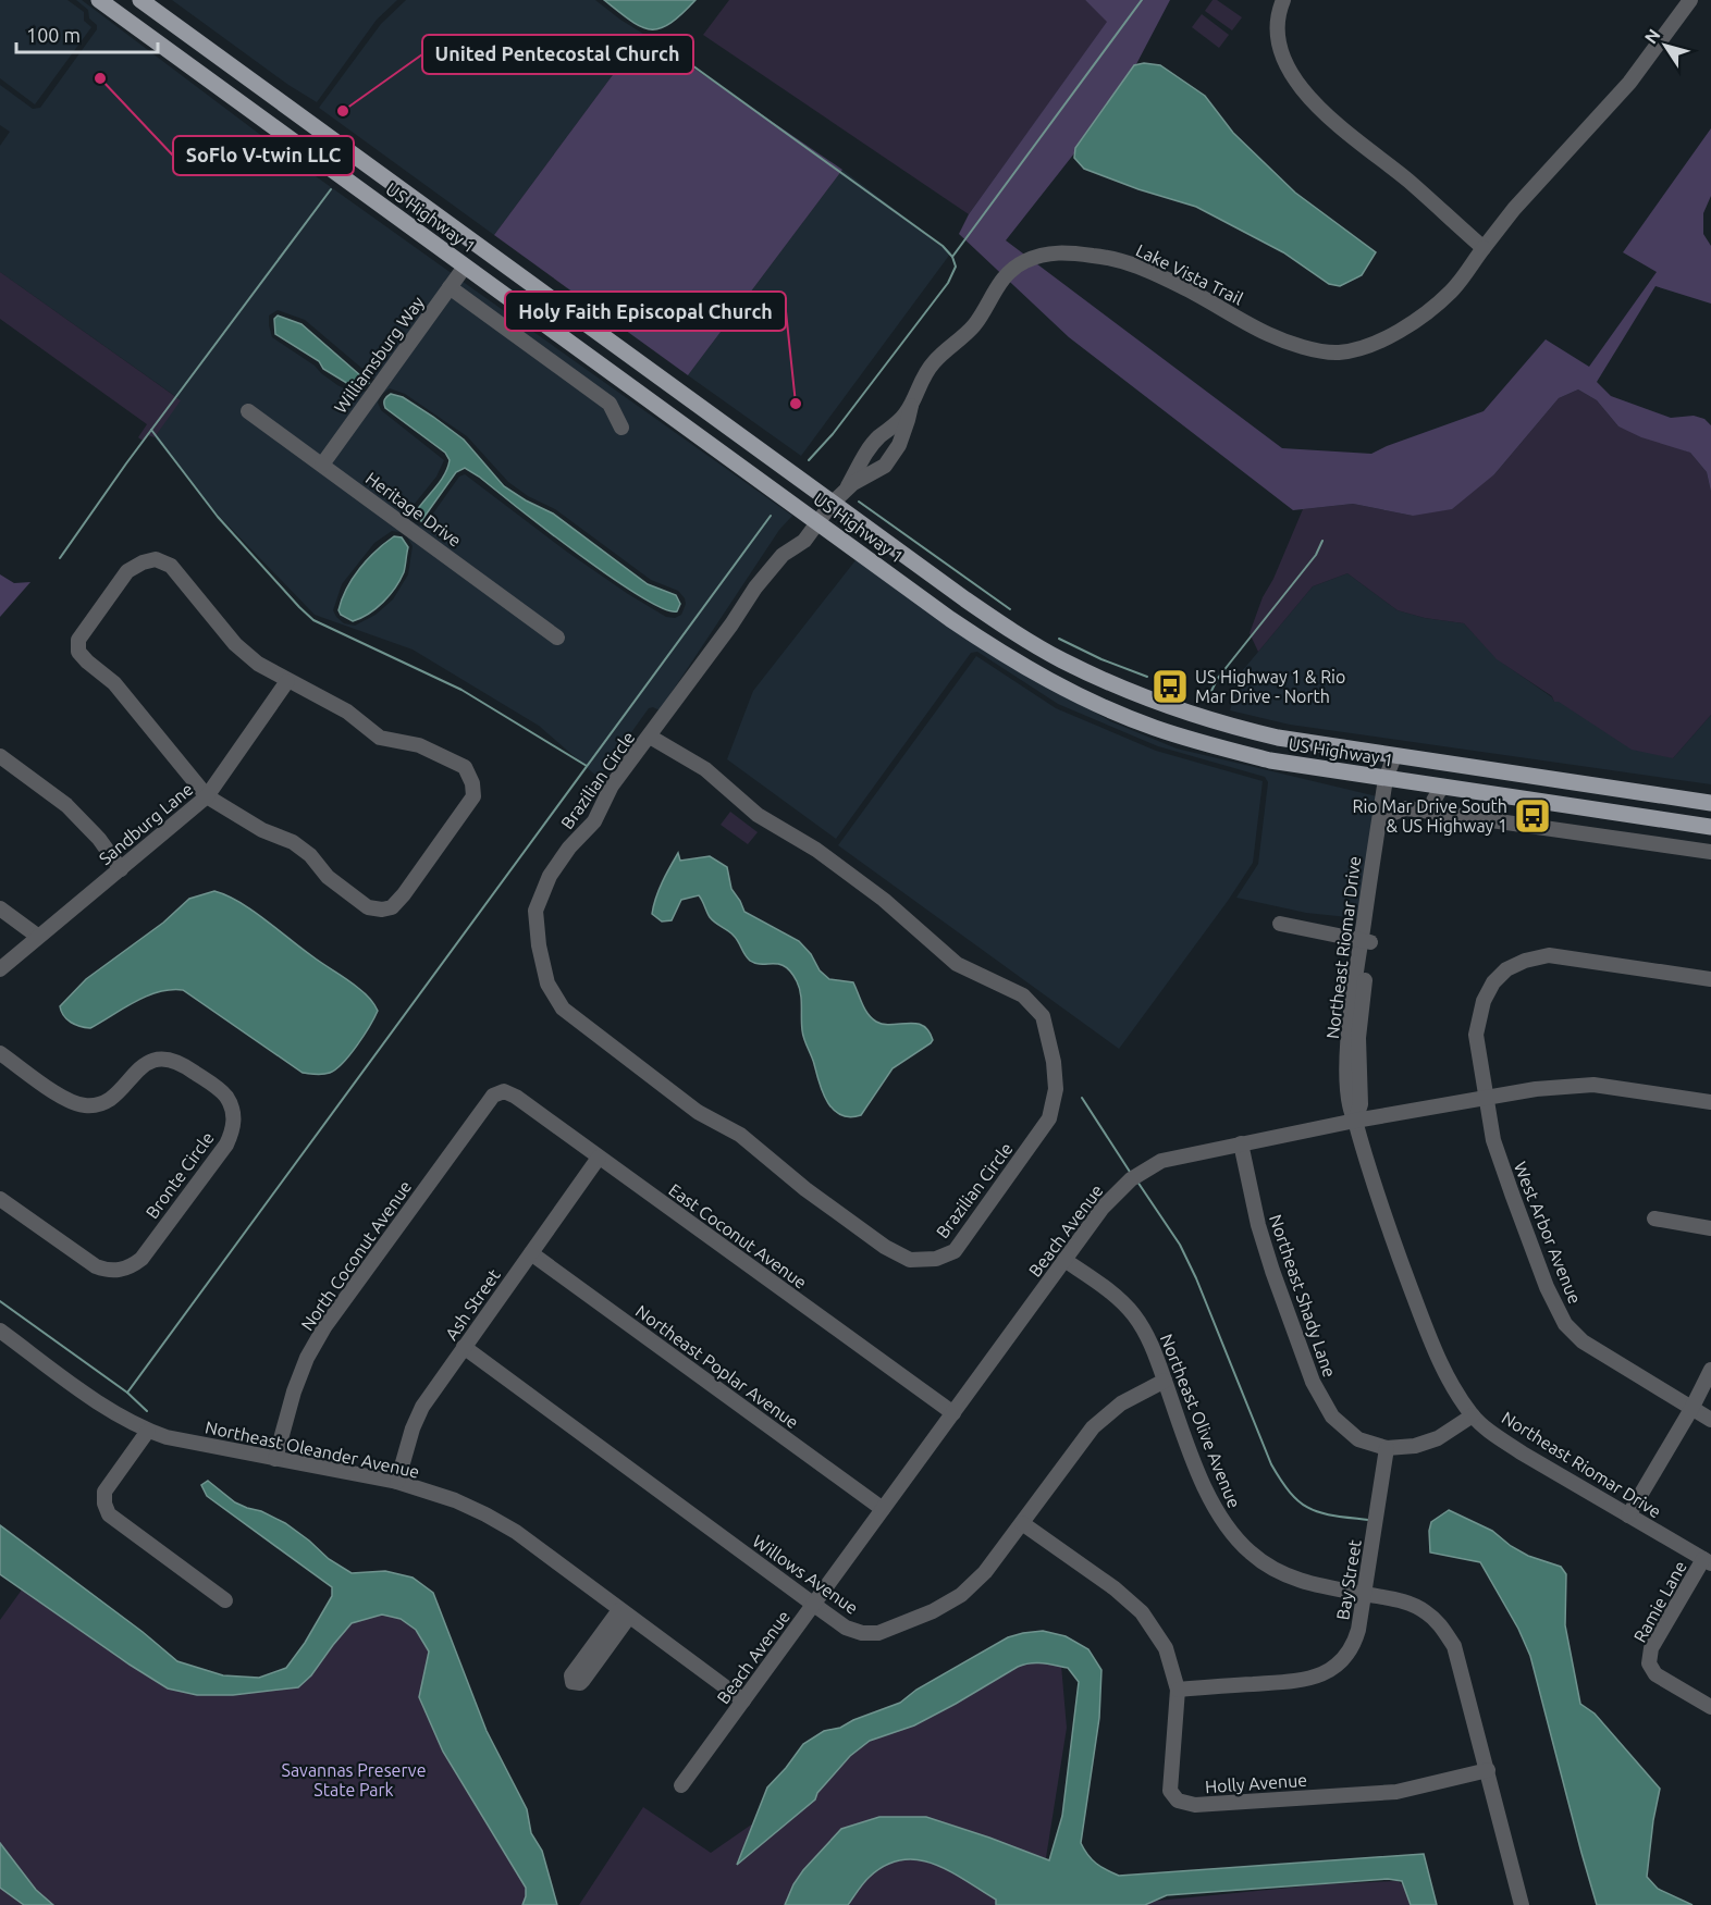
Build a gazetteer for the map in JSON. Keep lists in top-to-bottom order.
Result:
{
  "streets": {
    "main road": ["US Highway 1"],
    "street": [
      "Lake Vista Trail",
      "Williamsburg Way",
      "Heritage Drive",
      "Brazilian Circle",
      "Sandburg Lane",
      "Northeast Riomar Drive",
      "Bronte Circle",
      "Beach Avenue",
      "West Arbor Avenue",
      "East Coconut Avenue",
      "North Coconut Avenue",
      "Northeast Shady Lane",
      "Ash Street",
      "Northeast Poplar Avenue",
      "Northeast Olive Avenue",
      "Northeast Oleander Avenue",
      "Willows Avenue",
      "Bay Street",
      "Ramie Lane",
      "Holly Avenue"
    ]
  },
  "crossings": [
    ["US Highway 1", "Lake Vista Trail"],
    ["US Highway 1", "Williamsburg Way"],
    ["US Highway 1", "Brazilian Circle"],
    ["US Highway 1", "Northeast Riomar Drive"],
    ["Lake Vista Trail", "Brazilian Circle"],
    ["Williamsburg Way", "Heritage Drive"],
    ["Northeast Riomar Drive", "Beach Avenue"],
    ["Northeast Riomar Drive", "Northeast Shady Lane"],
    ["Northeast Riomar Drive", "Ramie Lane"],
    ["Beach Avenue", "West Arbor Avenue"],
    ["Beach Avenue", "East Coconut Avenue"],
    ["Beach Avenue", "Northeast Shady Lane"],
    ["Beach Avenue", "Northeast Poplar Avenue"],
    ["Beach Avenue", "Northeast Olive Avenue"],
    ["Beach Avenue", "Northeast Oleander Avenue"],
    ["Beach Avenue", "Willows Avenue"],
    ["East Coconut Avenue", "North Coconut Avenue"],
    ["East Coconut Avenue", "Ash Street"],
    ["North Coconut Avenue", "Northeast Oleander Avenue"],
    ["Northeast Shady Lane", "Bay Street"],
    ["Ash Street", "Northeast Poplar Avenue"],
    ["Ash Street", "Northeast Oleander Avenue"],
    ["Ash Street", "Willows Avenue"],
    ["Northeast Olive Avenue", "Willows Avenue"],
    ["Northeast Olive Avenue", "Bay Street"],
    ["Northeast Olive Avenue", "Holly Avenue"],
    ["Willows Avenue", "Holly Avenue"],
    ["Bay Street", "Holly Avenue"]
  ],
  "parks": ["Savannas Preserve State Park"],
  "places": {
    "other": ["SoFlo V-twin LLC", "United Pentecostal Church", "Holy Faith Episcopal Church"],
    "bus stop": ["US Highway 1 & Rio Mar Drive - North", "Rio Mar Drive South & US Highway 1"]
  },
  "scale_bar": "100 m",
  "north": "top left"
}
